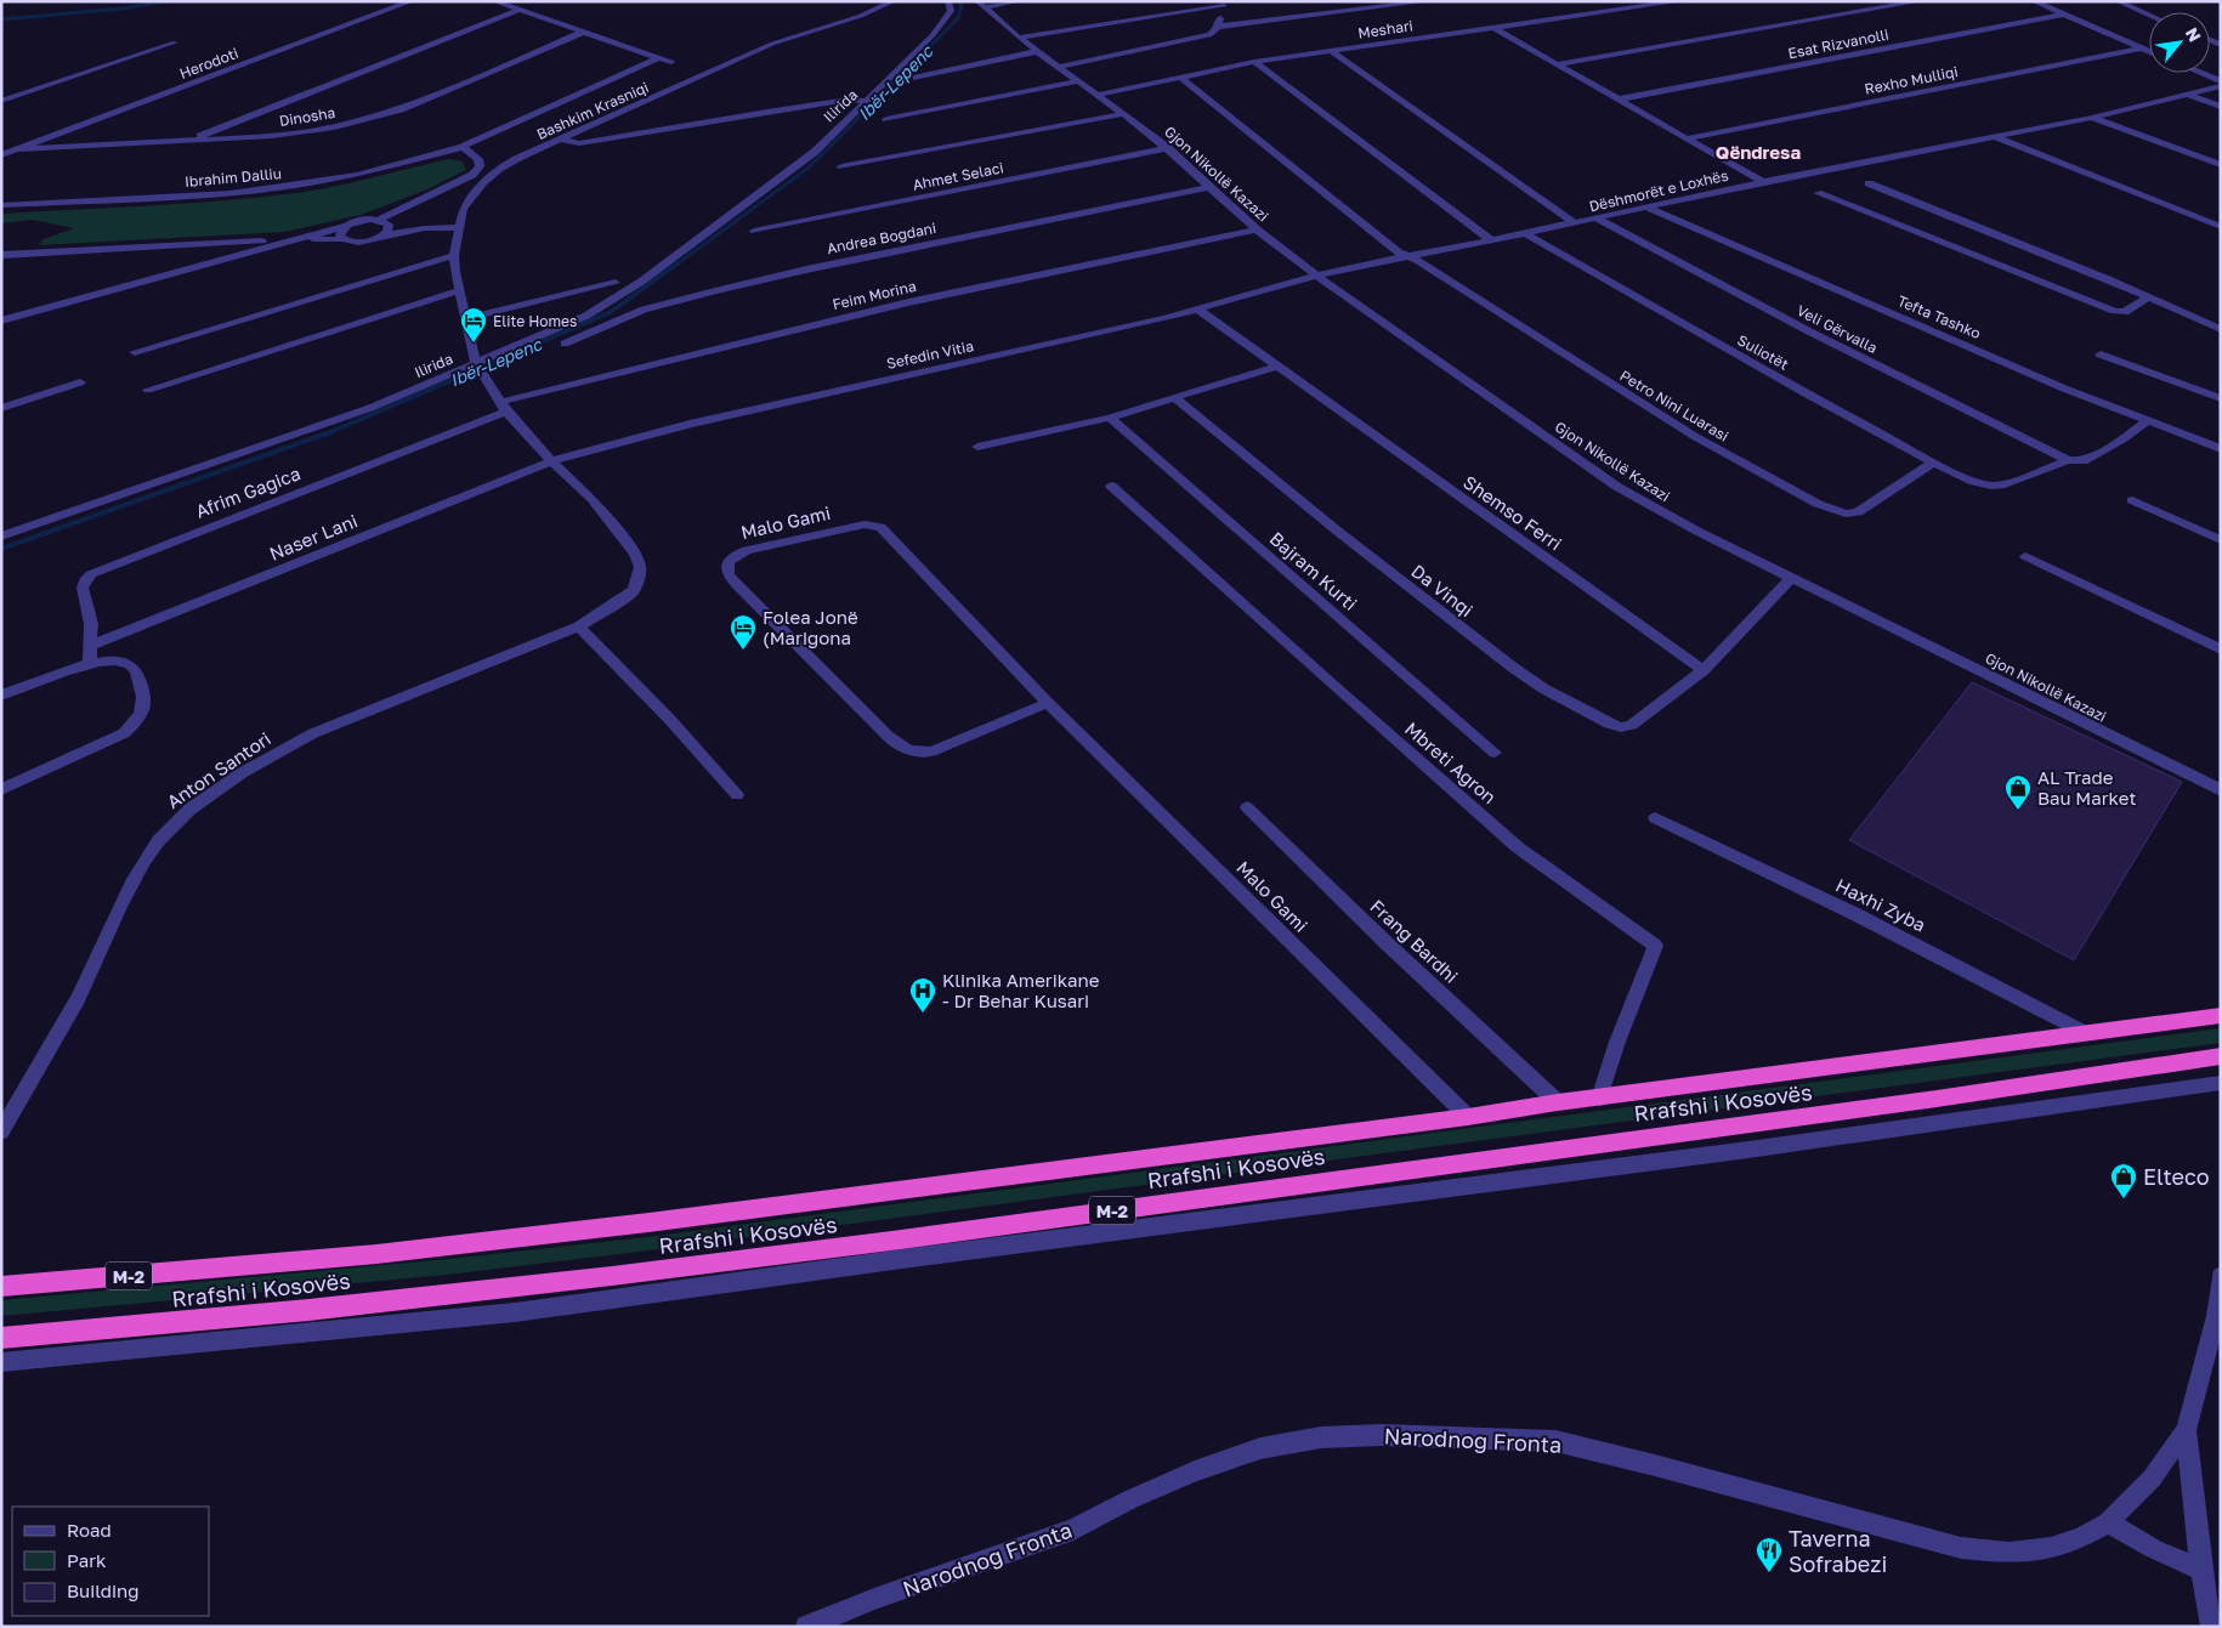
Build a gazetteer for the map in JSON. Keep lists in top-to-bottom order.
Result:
{
  "streets": {
    "highway": ["Rrafshi i Kosovës", "M-2"],
    "street": [
      "Meshari",
      "Esat Rizvanolli",
      "Herodoti",
      "Rexho Mulliqi",
      "Ilirida",
      "Bashkim Krasniqi",
      "Dinosha",
      "Gjon Nikollë Kazazi",
      "Ahmet Selaci",
      "Ibrahim Dalliu",
      "Dëshmorët e Loxhës",
      "Andrea Bogdani",
      "Feim Morina",
      "Tefta Tashko",
      "Veli Gërvalla",
      "Suliotët",
      "Sefedin Vitia",
      "Petro Nini Luarasi",
      "Afrim Gagica",
      "Shemso Ferri",
      "Malo Gami",
      "Naser Lani",
      "Bajram Kurti",
      "Da Vinqi",
      "Mbreti Agron",
      "Anton Santori",
      "Haxhi Zyba",
      "Frang Bardhi",
      "Narodnog Fronta"
    ]
  },
  "crossings": [
    ["Meshari", "Gjon Nikollë Kazazi"],
    ["Meshari", "Petro Nini Luarasi"],
    ["Herodoti", "Dinosha"],
    ["Ilirida", "Bashkim Krasniqi"],
    ["Ilirida", "Anton Santori"],
    ["Bashkim Krasniqi", "Anton Santori"],
    ["Gjon Nikollë Kazazi", "Ahmet Selaci"],
    ["Gjon Nikollë Kazazi", "Dëshmorët e Loxhës"],
    ["Gjon Nikollë Kazazi", "Andrea Bogdani"],
    ["Gjon Nikollë Kazazi", "Feim Morina"],
    ["Gjon Nikollë Kazazi", "Sefedin Vitia"],
    ["Dëshmorët e Loxhës", "Tefta Tashko"],
    ["Dëshmorët e Loxhës", "Veli Gërvalla"],
    ["Dëshmorët e Loxhës", "Suliotët"],
    ["Dëshmorët e Loxhës", "Sefedin Vitia"],
    ["Dëshmorët e Loxhës", "Petro Nini Luarasi"],
    ["Feim Morina", "Afrim Gagica"],
    ["Feim Morina", "Anton Santori"],
    ["Veli Gërvalla", "Suliotët"],
    ["Suliotët", "Petro Nini Luarasi"],
    ["Sefedin Vitia", "Shemso Ferri"],
    ["Sefedin Vitia", "Naser Lani"],
    ["Sefedin Vitia", "Anton Santori"],
    ["Afrim Gagica", "Naser Lani"],
    ["Afrim Gagica", "Anton Santori"],
    ["Shemso Ferri", "Da Vinqi"],
    ["Malo Gami", "Rrafshi i Kosovës"],
    ["Naser Lani", "Anton Santori"],
    ["Mbreti Agron", "Rrafshi i Kosovës"],
    ["Haxhi Zyba", "Rrafshi i Kosovës"],
    ["Frang Bardhi", "Rrafshi i Kosovës"]
  ],
  "districts": ["Qëndresa"],
  "water": ["Ibër-Lepenc"],
  "places": {
    "hotel": ["Elite Homes", "Folea Jonë (Marigona"],
    "shop": ["AL Trade Bau Market", "Elteco"],
    "hospital": ["Klinika Amerikane - Dr Behar Kusari"],
    "restaurant": ["Taverna Sofrabezi"]
  },
  "legend": ["Road", "Park", "Building"],
  "north": "top right"
}
